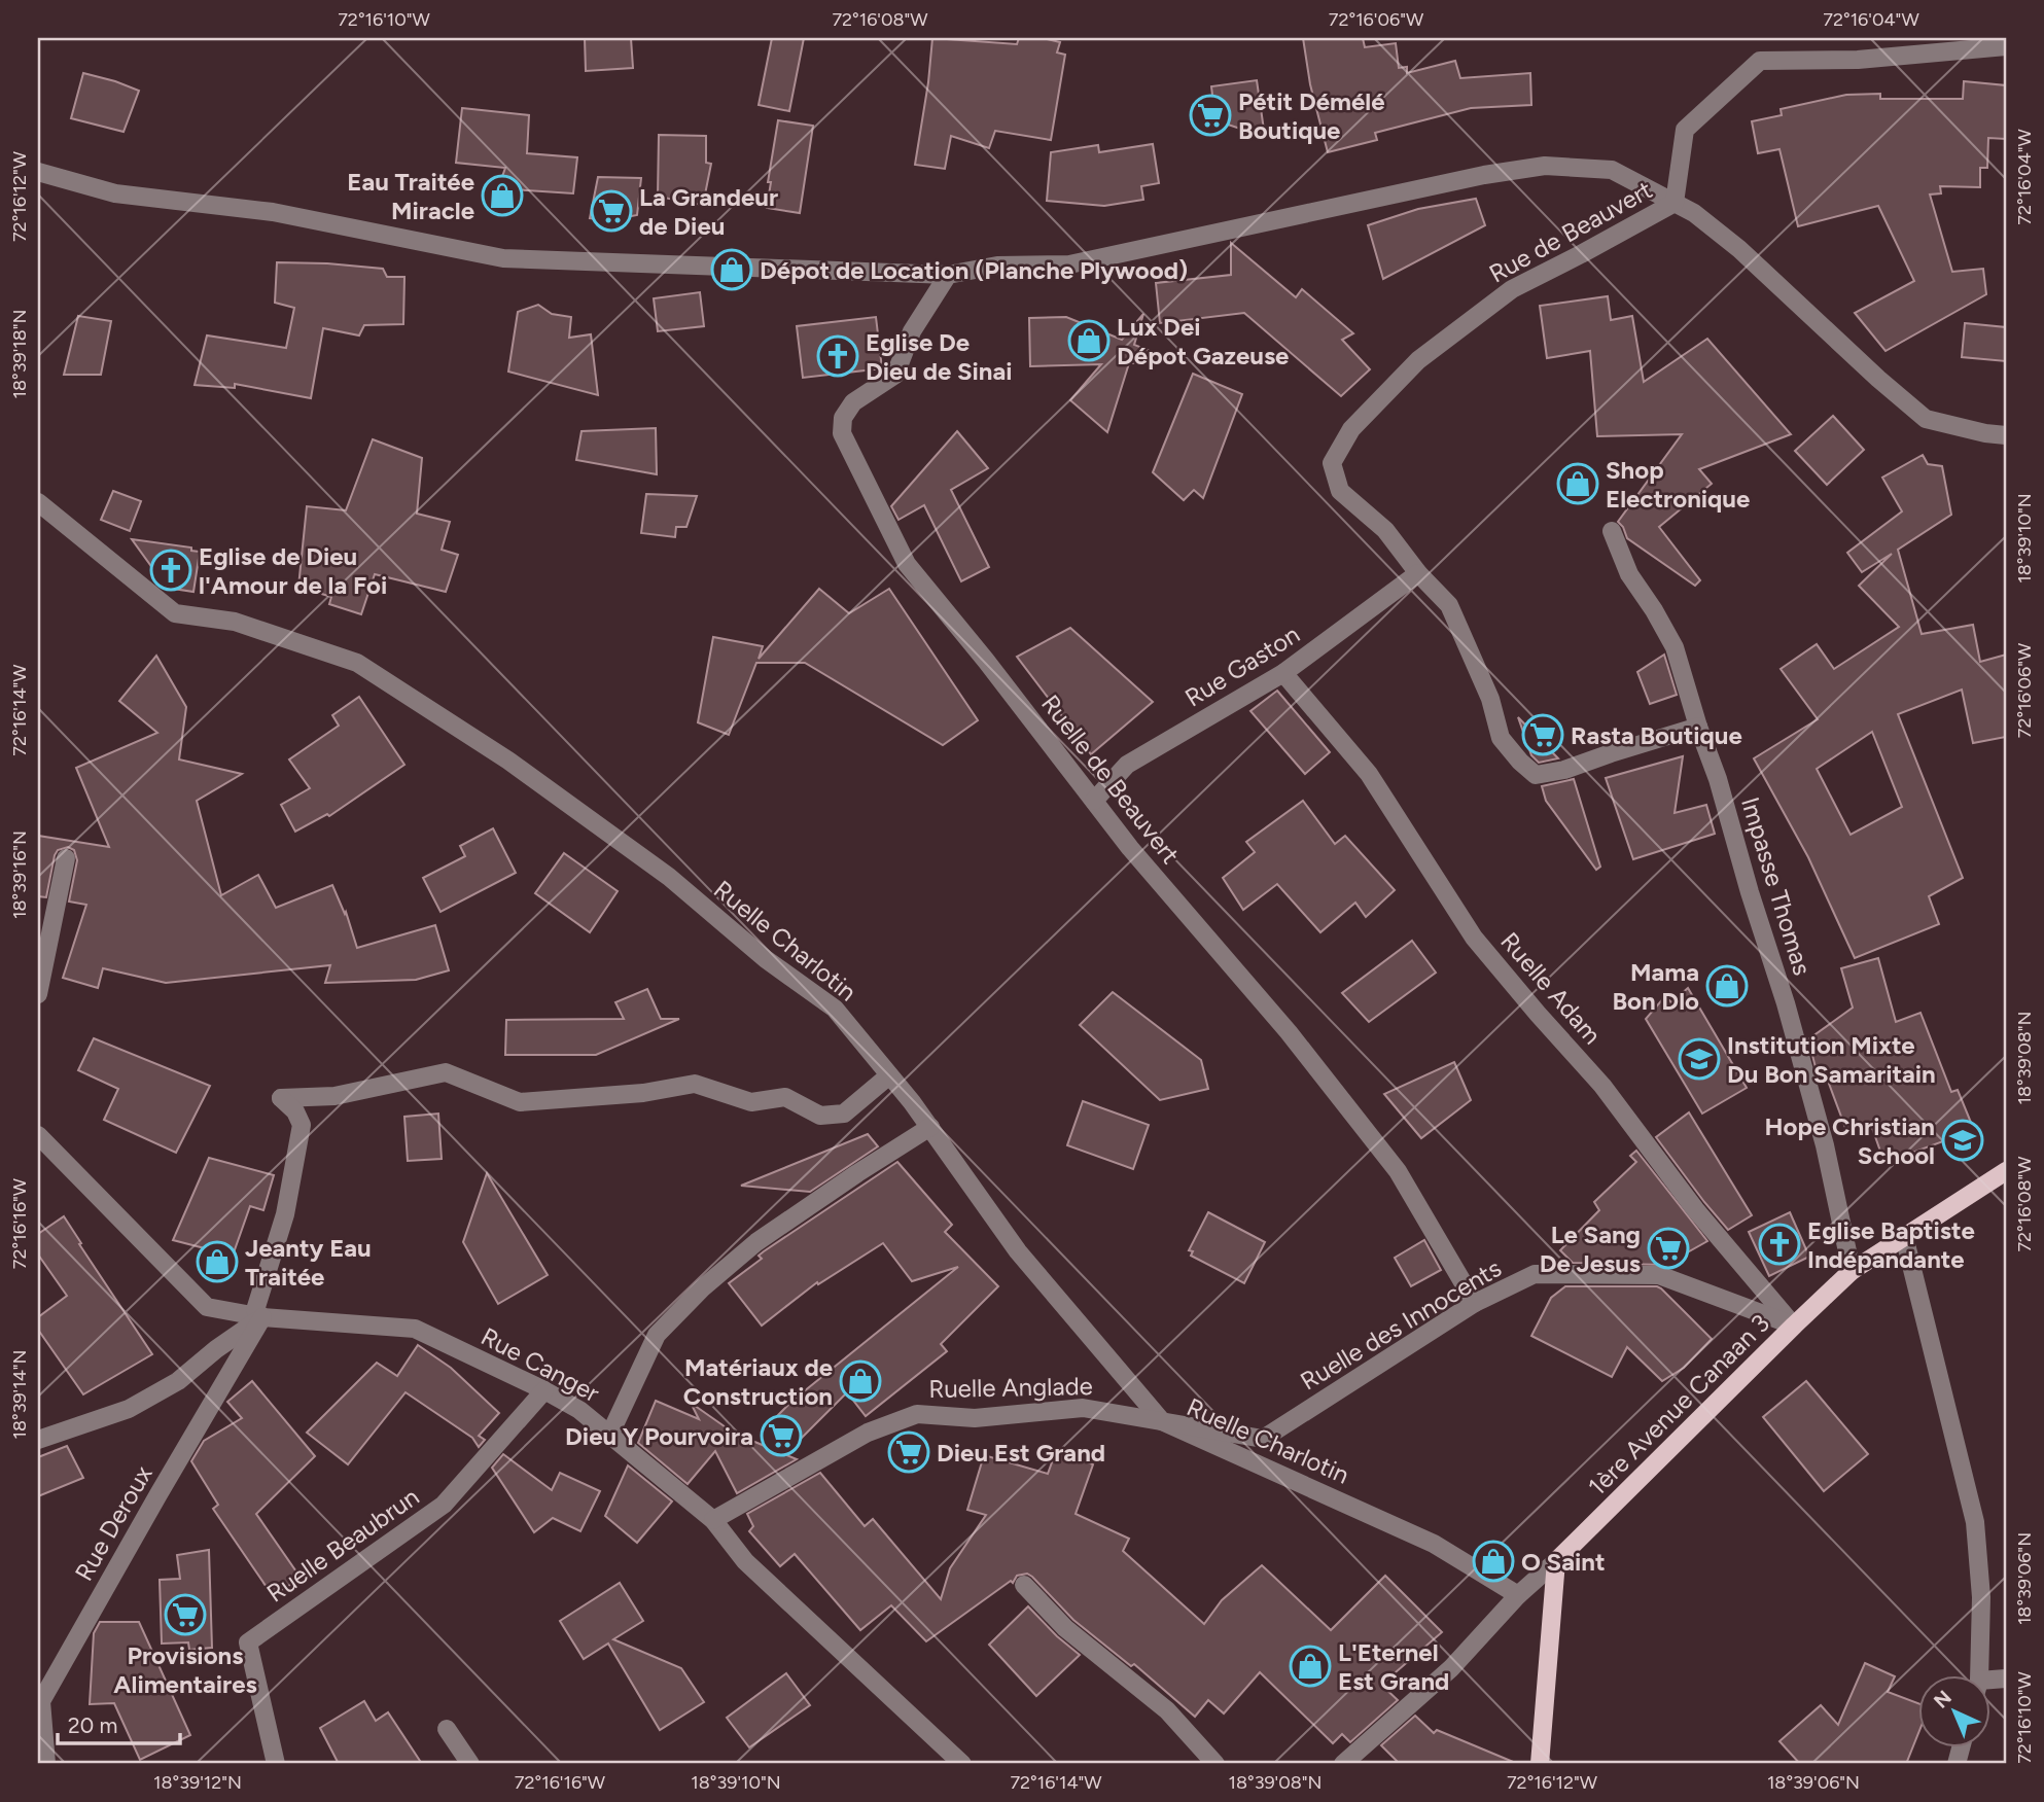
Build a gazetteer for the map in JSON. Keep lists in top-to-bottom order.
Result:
{
  "streets": {
    "main road": ["1ère Avenue Canaan 3"],
    "street": [
      "Rue de Beauvert",
      "Rue Gaston",
      "Ruelle de Beauvert",
      "Impasse Thomas",
      "Ruelle Charlotin",
      "Ruelle Adam",
      "Ruelle des Innocents",
      "Rue Canger",
      "Ruelle Anglade",
      "Rue Deroux",
      "Ruelle Beaubrun"
    ]
  },
  "crossings": [
    ["Rue de Beauvert", "Rue Gaston"],
    ["Rue de Beauvert", "Impasse Thomas"],
    ["Rue Gaston", "Ruelle de Beauvert"],
    ["Rue Gaston", "Ruelle Adam"],
    ["Ruelle de Beauvert", "Ruelle des Innocents"],
    ["Impasse Thomas", "1ère Avenue Canaan 3"],
    ["Ruelle Charlotin", "Ruelle des Innocents"],
    ["Ruelle Charlotin", "Ruelle Anglade"],
    ["Ruelle Adam", "Ruelle des Innocents"],
    ["Ruelle Adam", "1ère Avenue Canaan 3"],
    ["Ruelle des Innocents", "Ruelle Anglade"],
    ["Ruelle des Innocents", "1ère Avenue Canaan 3"],
    ["Rue Canger", "Ruelle Anglade"],
    ["Rue Canger", "Rue Deroux"],
    ["Rue Canger", "Ruelle Beaubrun"]
  ],
  "places": {
    "supermarket": [
      "Pétit Démélé Boutique",
      "La Grandeur de Dieu",
      "Rasta Boutique",
      "Le Sang De Jesus",
      "Dieu Y Pourvoira",
      "Dieu Est Grand",
      "Provisions Alimentaires"
    ],
    "shop": [
      "Eau Traitée Miracle",
      "Dépot de Location (Planche Plywood)",
      "Lux Dei Dépot Gazeuse",
      "Shop Electronique",
      "Mama Bon Dlo",
      "Jeanty Eau Traitée",
      "Matériaux de Construction",
      "O Saint",
      "L'Eternel Est Grand"
    ],
    "church": ["Eglise De Dieu de Sinai", "Eglise de Dieu l'Amour de la Foi", "Eglise Baptiste Indépandante"],
    "school or university": ["Institution Mixte Du Bon Samaritain", "Hope Christian School"]
  },
  "scale_bar": "20 m",
  "north": "top left",
  "coordinates": [
    "72°16'10\"W",
    "72°16'08\"W",
    "72°16'06\"W",
    "72°16'04\"W",
    "72°16'12\"W",
    "18°39'18\"N",
    "18°39'10\"N",
    "72°16'14\"W",
    "18°39'16\"N",
    "18°39'08\"N",
    "72°16'16\"W",
    "18°39'14\"N",
    "18°39'06\"N",
    "18°39'12\"N"
  ]
}
